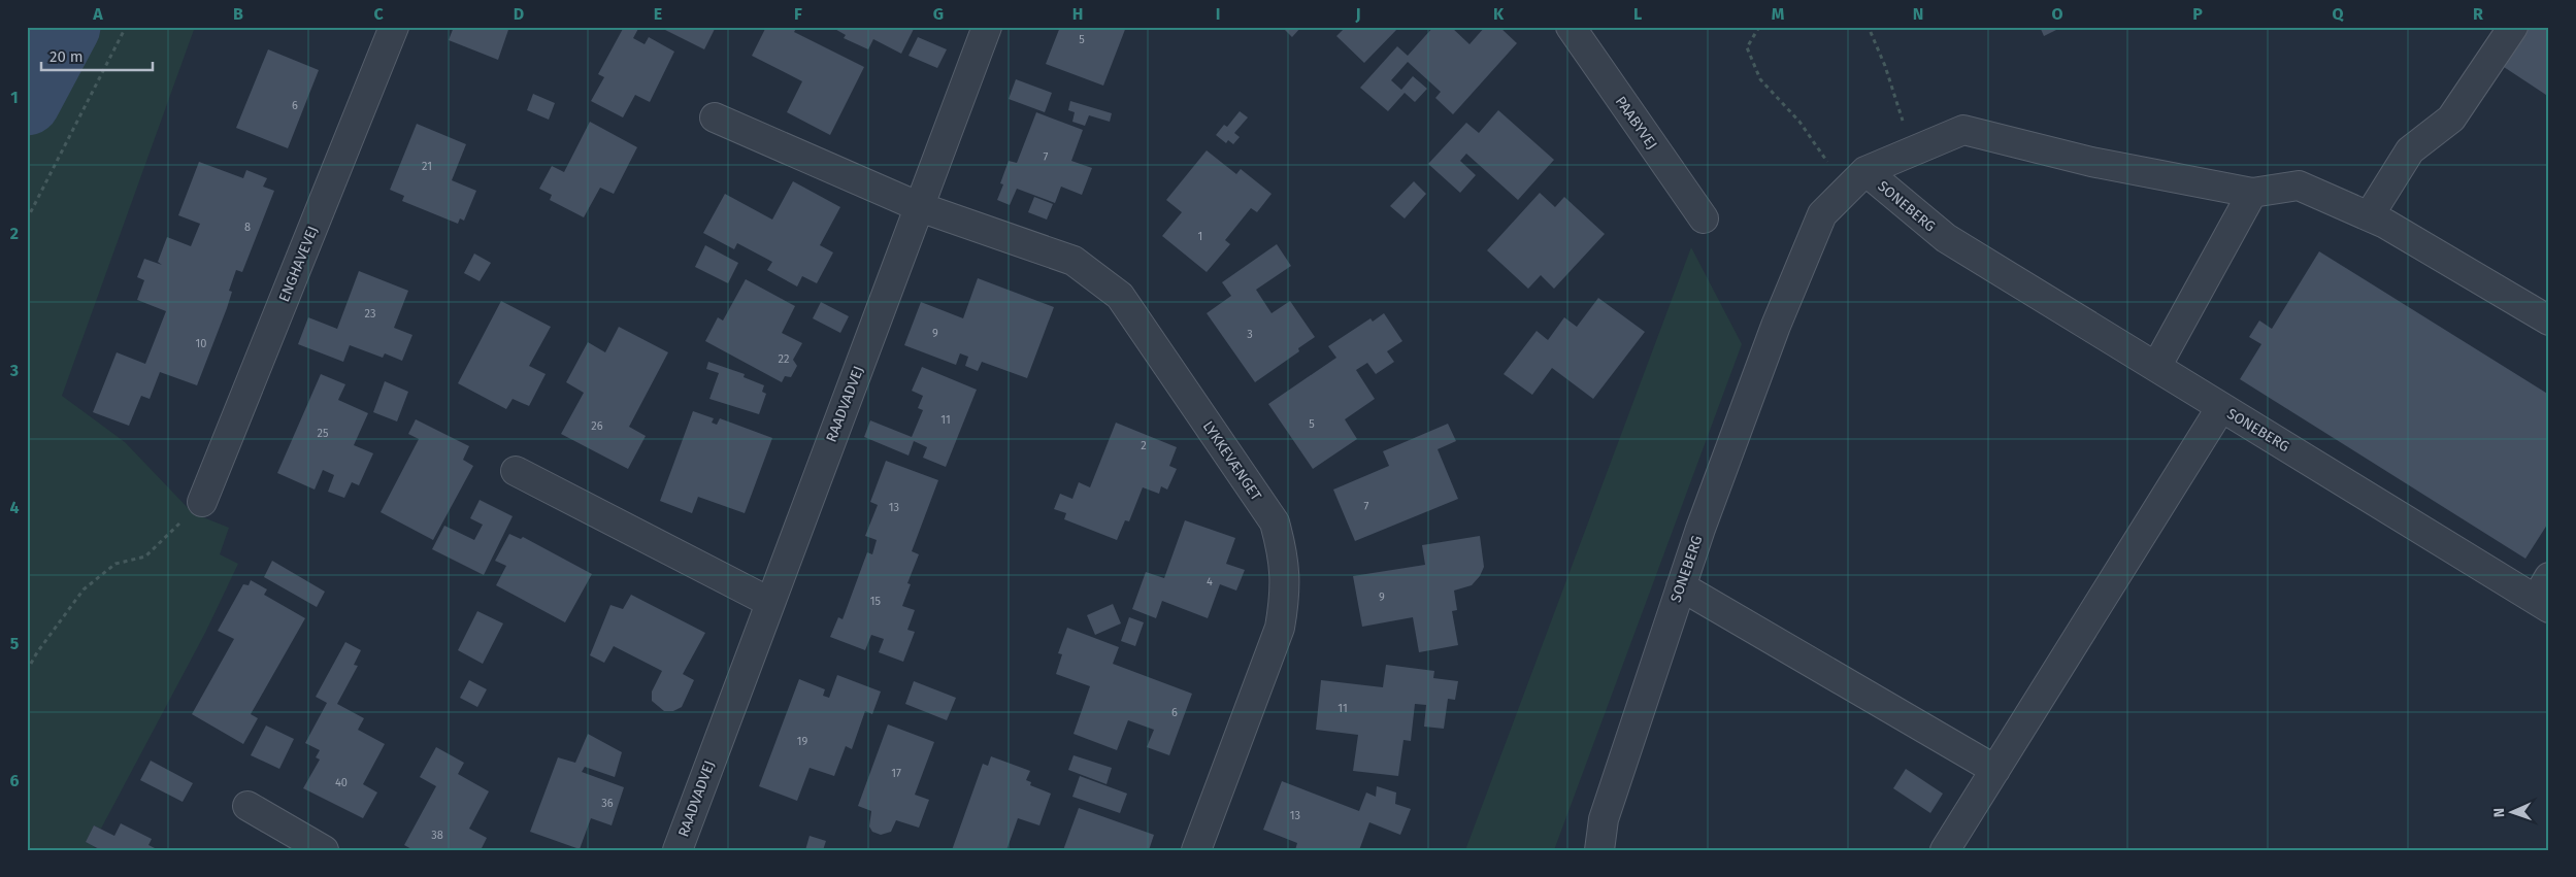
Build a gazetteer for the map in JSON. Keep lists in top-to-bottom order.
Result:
{
  "streets": {
    "street": [
      "PAABYVEJ",
      "SONEBERG",
      "ENGHAVEVEJ",
      "RAADVADVEJ",
      "LYKKEVÆNGET"
    ]
  },
  "crossings": [
    ["RAADVADVEJ", "LYKKEVÆNGET"]
  ],
  "house_numbers": [
    "5",
    "6",
    "7",
    "21",
    "8",
    "1",
    "23",
    "9",
    "3",
    "10",
    "22",
    "11",
    "5",
    "26",
    "25",
    "2",
    "7",
    "13",
    "4",
    "9",
    "15",
    "11",
    "6",
    "19",
    "17",
    "40",
    "36",
    "13",
    "38"
  ],
  "scale_bar": "20 m",
  "north": "left",
  "grid": {
    "columns": [
      "A",
      "B",
      "C",
      "D",
      "E",
      "F",
      "G",
      "H",
      "I",
      "J",
      "K",
      "L",
      "M",
      "N",
      "O",
      "P",
      "Q",
      "R"
    ],
    "rows": [
      "1",
      "2",
      "3",
      "4",
      "5",
      "6"
    ]
  }
}
